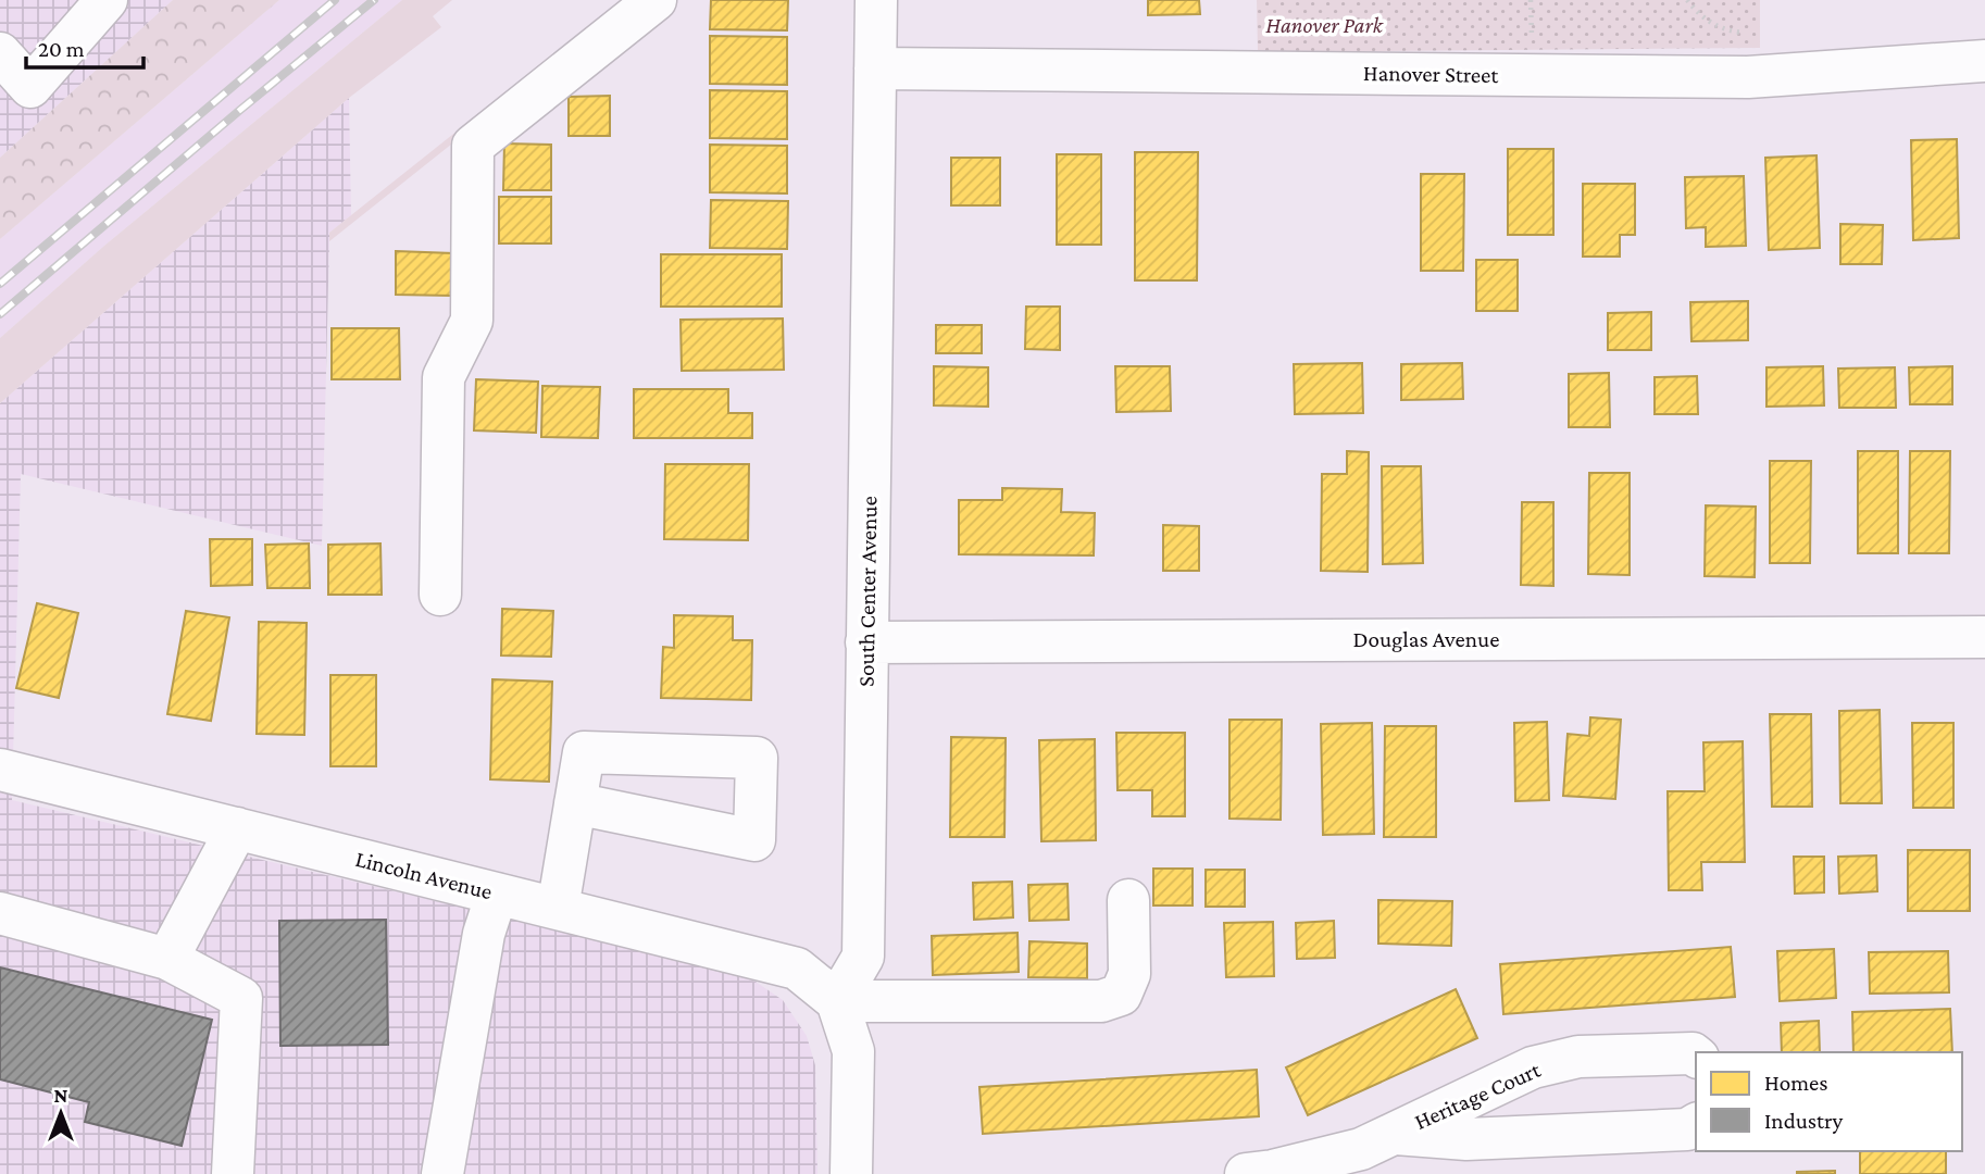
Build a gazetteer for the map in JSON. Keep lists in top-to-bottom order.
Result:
{
  "streets": {
    "street": [
      "Hanover Street",
      "South Center Avenue",
      "Douglas Avenue",
      "Lincoln Avenue",
      "Heritage Court"
    ]
  },
  "crossings": [
    ["Hanover Street", "South Center Avenue"],
    ["South Center Avenue", "Douglas Avenue"],
    ["South Center Avenue", "Lincoln Avenue"]
  ],
  "parks": ["Hanover Park"],
  "legend": ["Homes", "Industry"],
  "scale_bar": "20 m",
  "north": "top"
}
